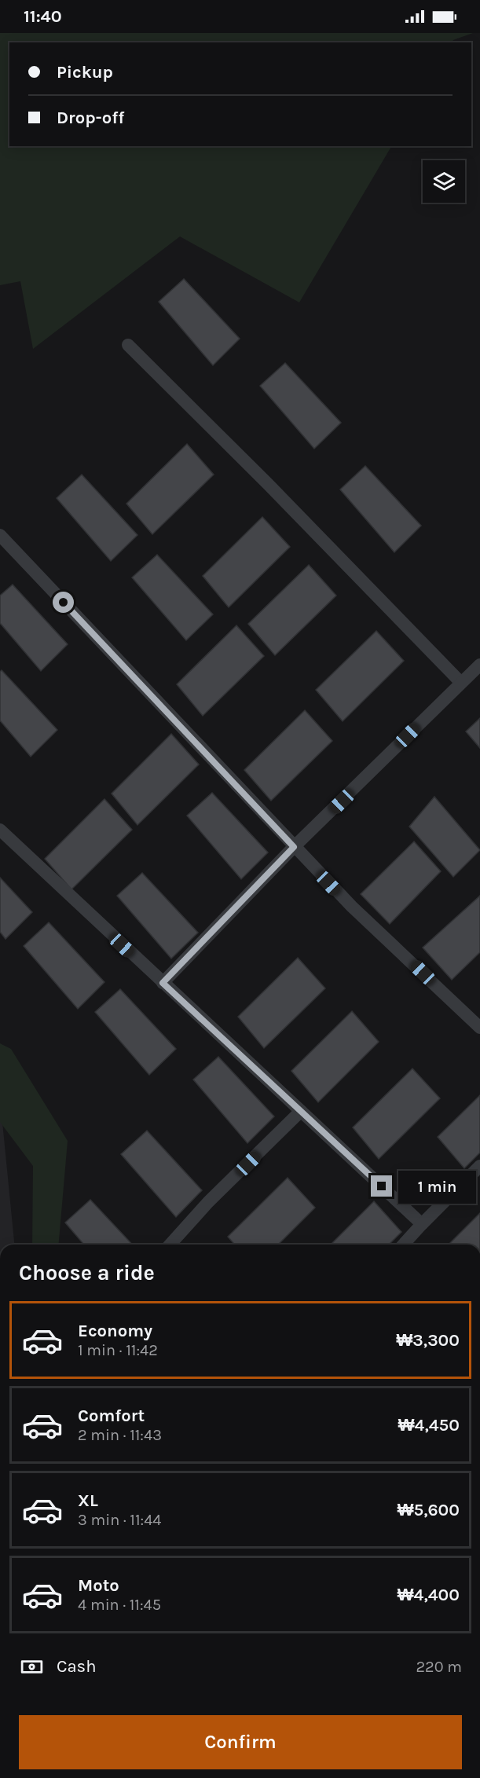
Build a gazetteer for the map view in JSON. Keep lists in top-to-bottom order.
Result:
{
  "page": {
    "status": "11:40",
    "banner": ["Pickup", "Drop-off"],
    "bubble": "1 min",
    "heading": "Choose a ride",
    "list": [
      {
        "name": "Economy",
        "note": "1 min · 11:42",
        "value": "₩3,300"
      },
      {
        "name": "Comfort",
        "note": "2 min · 11:43",
        "value": "₩4,450"
      },
      {
        "name": "XL",
        "note": "3 min · 11:44",
        "value": "₩5,600"
      },
      {
        "name": "Moto",
        "note": "4 min · 11:45",
        "value": "₩4,400"
      }
    ],
    "pay": ["Cash", "220 m"],
    "buttons": "Confirm"
  }
}
